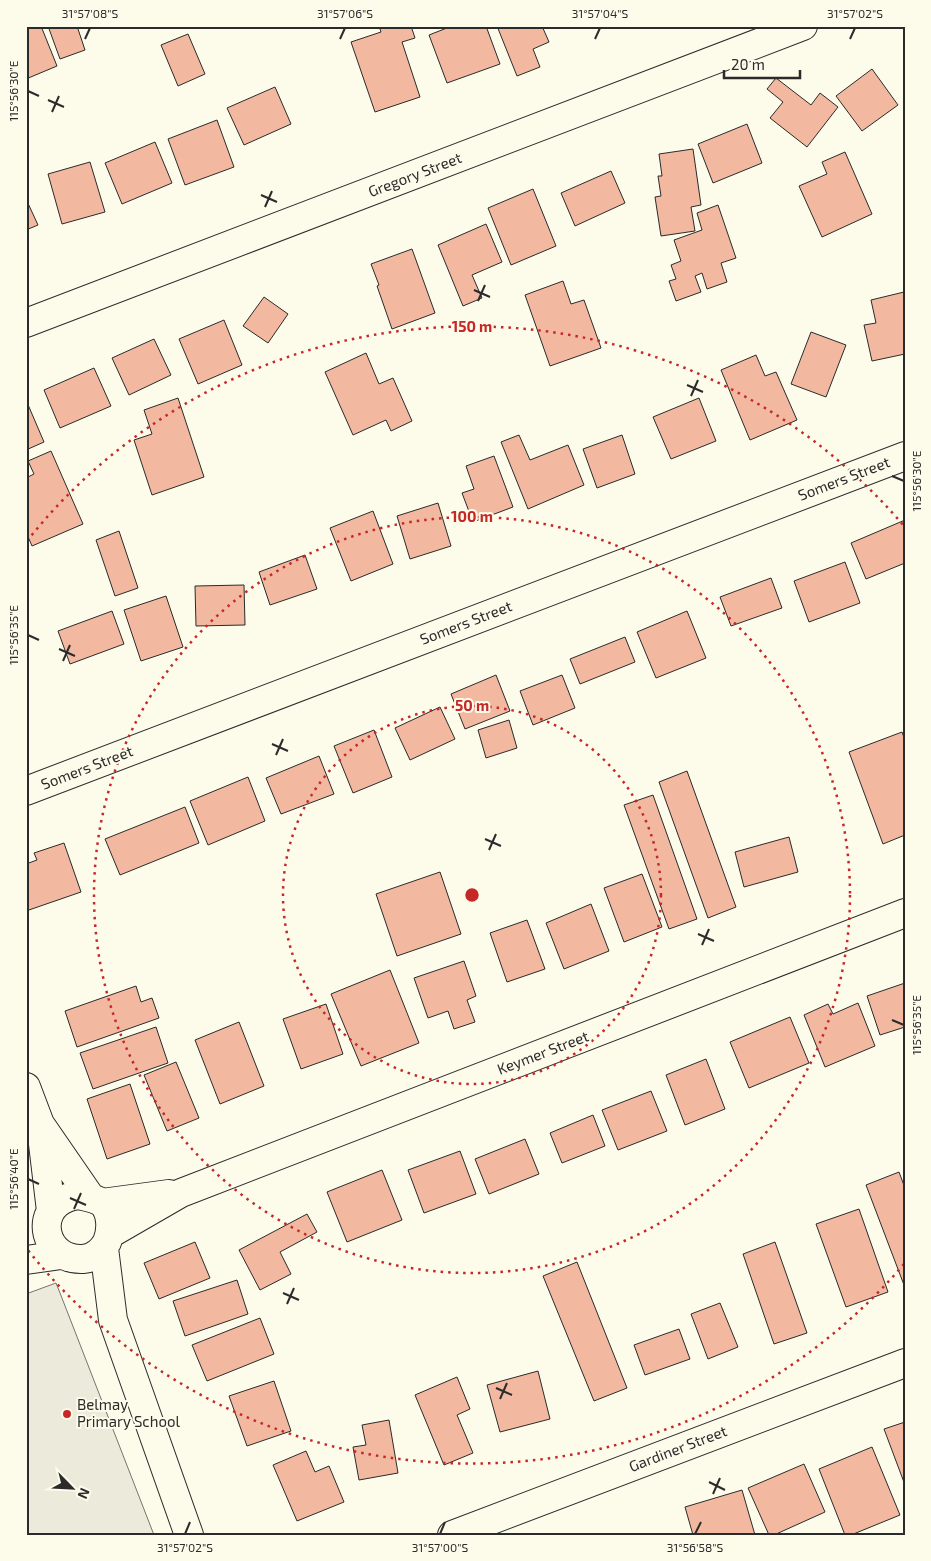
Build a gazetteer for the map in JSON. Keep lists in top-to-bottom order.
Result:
{
  "streets": {
    "street": [
      "Gregory Street",
      "Somers Street",
      "Keymer Street",
      "Gardiner Street"
    ]
  },
  "places": ["Belmay Primary School"],
  "scale_bar": "20 m",
  "north": "bottom right",
  "coordinates": [
    "31°57'08\"S",
    "31°57'06\"S",
    "31°57'04\"S",
    "31°57'02\"S",
    "115°56'30\"E",
    "115°56'35\"E",
    "115°56'40\"E",
    "31°57'00\"S",
    "31°56'58\"S"
  ],
  "rings": ["150 m", "100 m", "50 m"]
}
